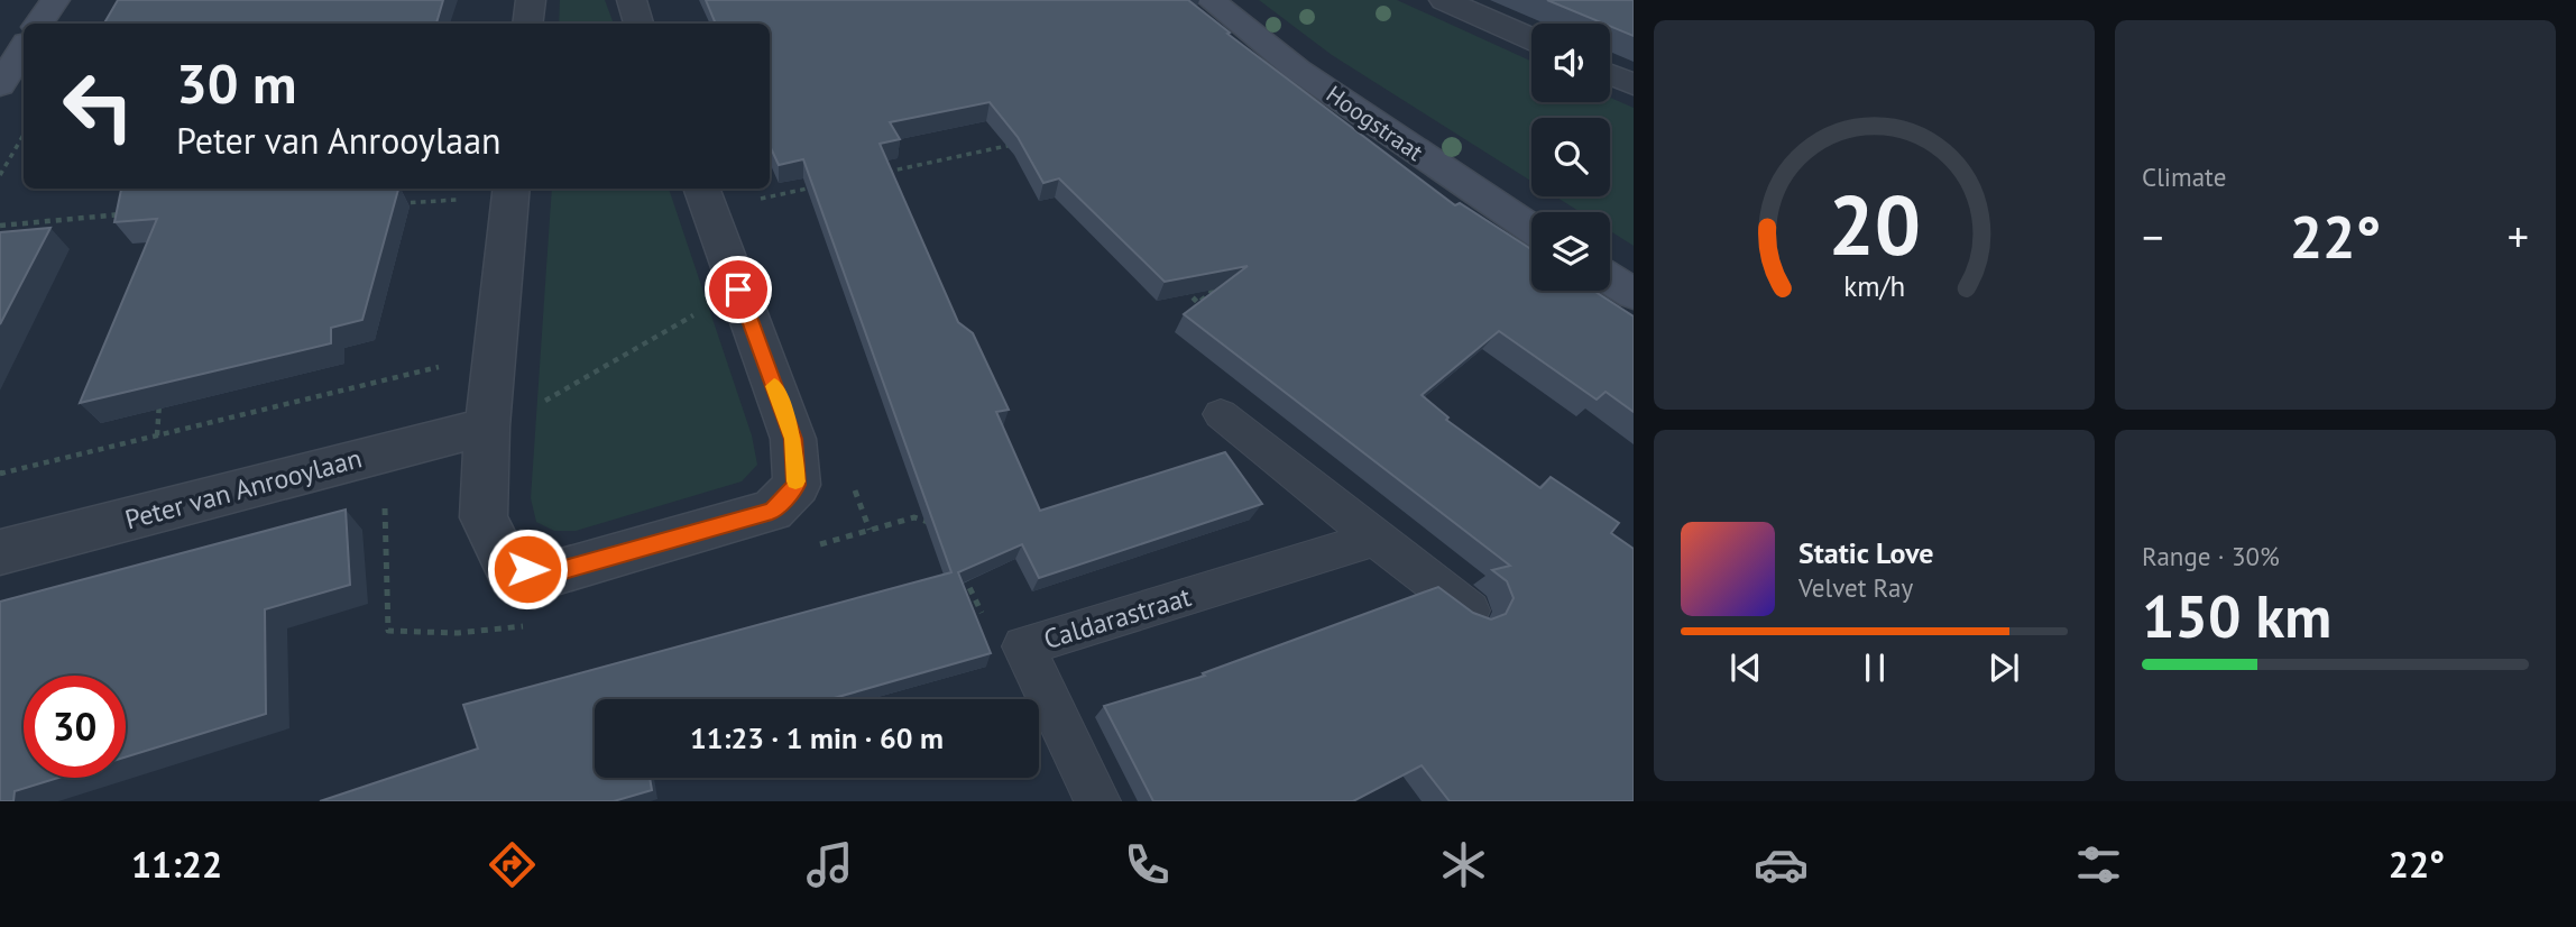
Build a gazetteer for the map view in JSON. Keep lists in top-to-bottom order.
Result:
{
  "streets": {
    "street": ["Hoogstraat", "Peter van Anrooylaan"],
    "lane": ["Caldarastraat"]
  },
  "page": {
    "tile": [
      "Climate",
      ["Range · 30%", "150 km"]
    ],
    "turn": ["30 m", "Peter van Anrooylaan"],
    "heat": ["−", "22°", "+"],
    "song": ["Static Love", "Velvet Ray"],
    "limit": "30",
    "trip": "11:23 · 1 min · 60 m",
    "tabs": ["11:22", "22°"],
    "gauge": ["20", "km/h"]
  }
}
